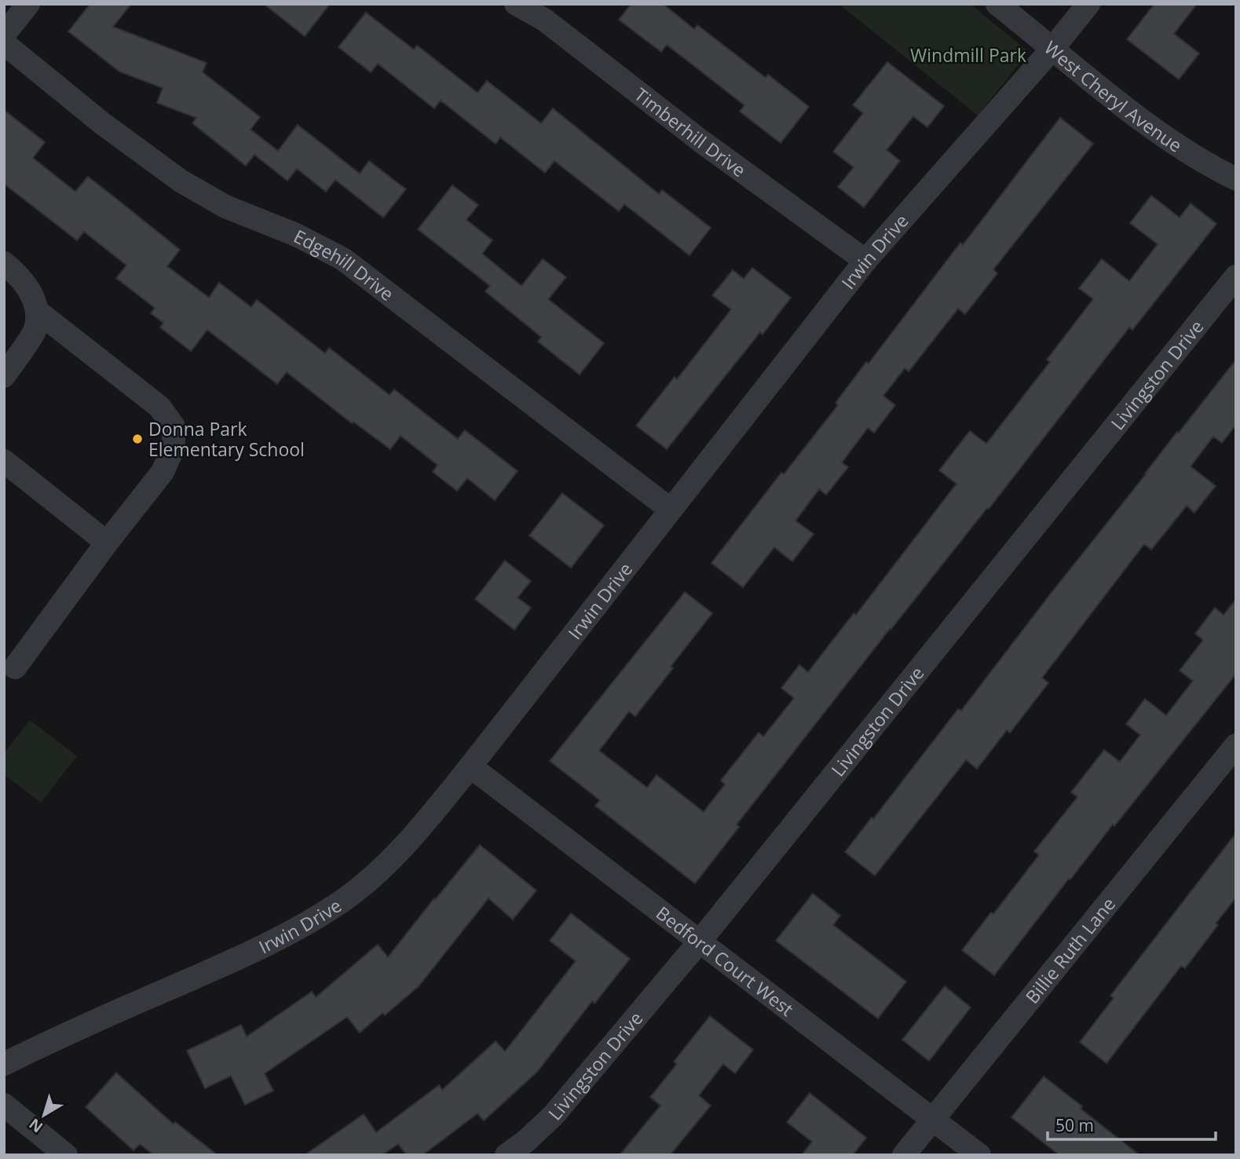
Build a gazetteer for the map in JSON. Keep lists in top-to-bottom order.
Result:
{
  "streets": {
    "street": [
      "West Cheryl Avenue",
      "Timberhill Drive",
      "Irwin Drive",
      "Edgehill Drive",
      "Livingston Drive",
      "Billie Ruth Lane",
      "Bedford Court West"
    ]
  },
  "crossings": [
    ["West Cheryl Avenue", "Irwin Drive"],
    ["Timberhill Drive", "Irwin Drive"],
    ["Irwin Drive", "Edgehill Drive"],
    ["Irwin Drive", "Bedford Court West"],
    ["Livingston Drive", "Bedford Court West"],
    ["Billie Ruth Lane", "Bedford Court West"]
  ],
  "parks": ["Windmill Park"],
  "places": ["Donna Park Elementary School"],
  "scale_bar": "50 m",
  "north": "bottom left"
}
